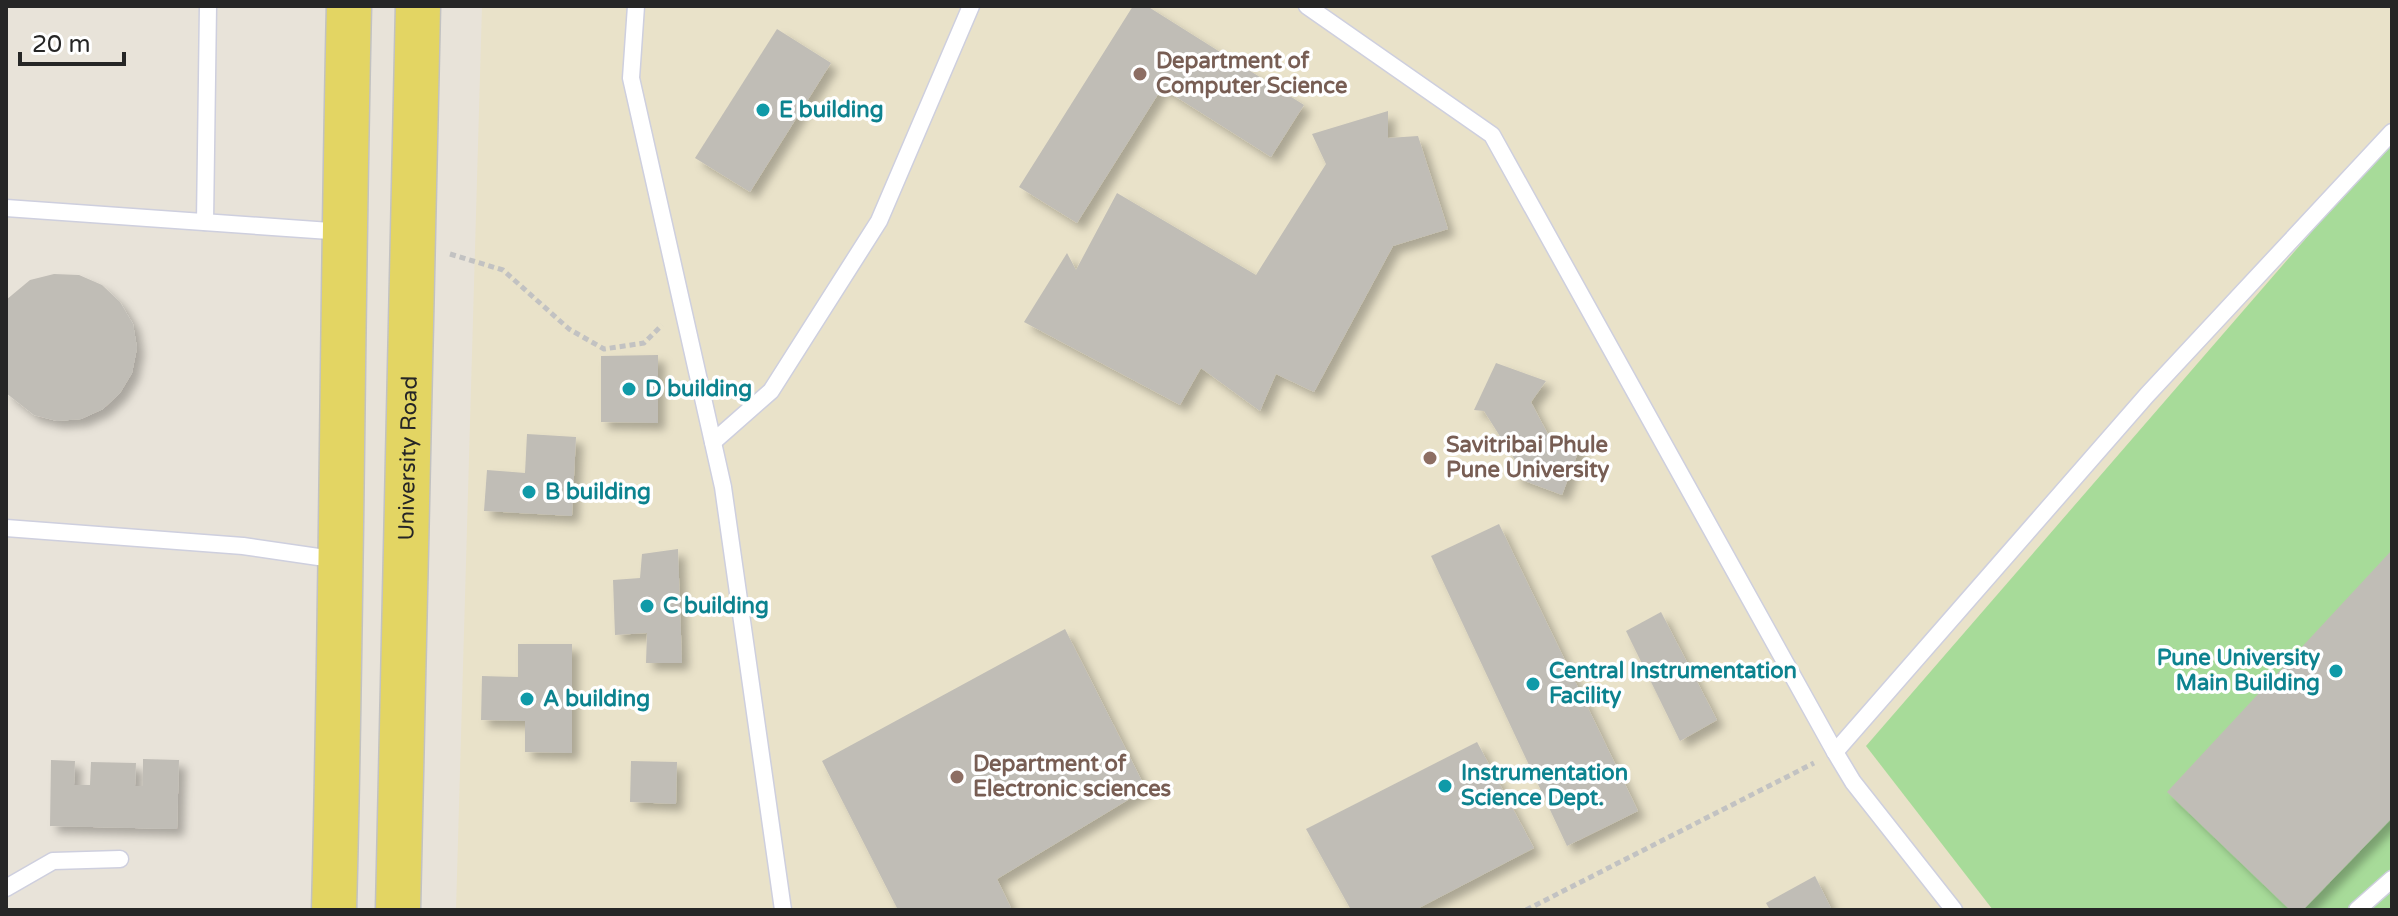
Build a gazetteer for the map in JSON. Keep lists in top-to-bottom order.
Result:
{
  "streets": {
    "main road": ["University Road"]
  },
  "places": [
    "Department of Computer Science",
    "E building",
    "D building",
    "Savitribai Phule Pune University",
    "B building",
    "C building",
    "Pune University Main Building",
    "Central Instrumentation Facility",
    "A building",
    "Department of Electronic sciences",
    "Instrumentation Science Dept."
  ],
  "scale_bar": "20 m"
}
